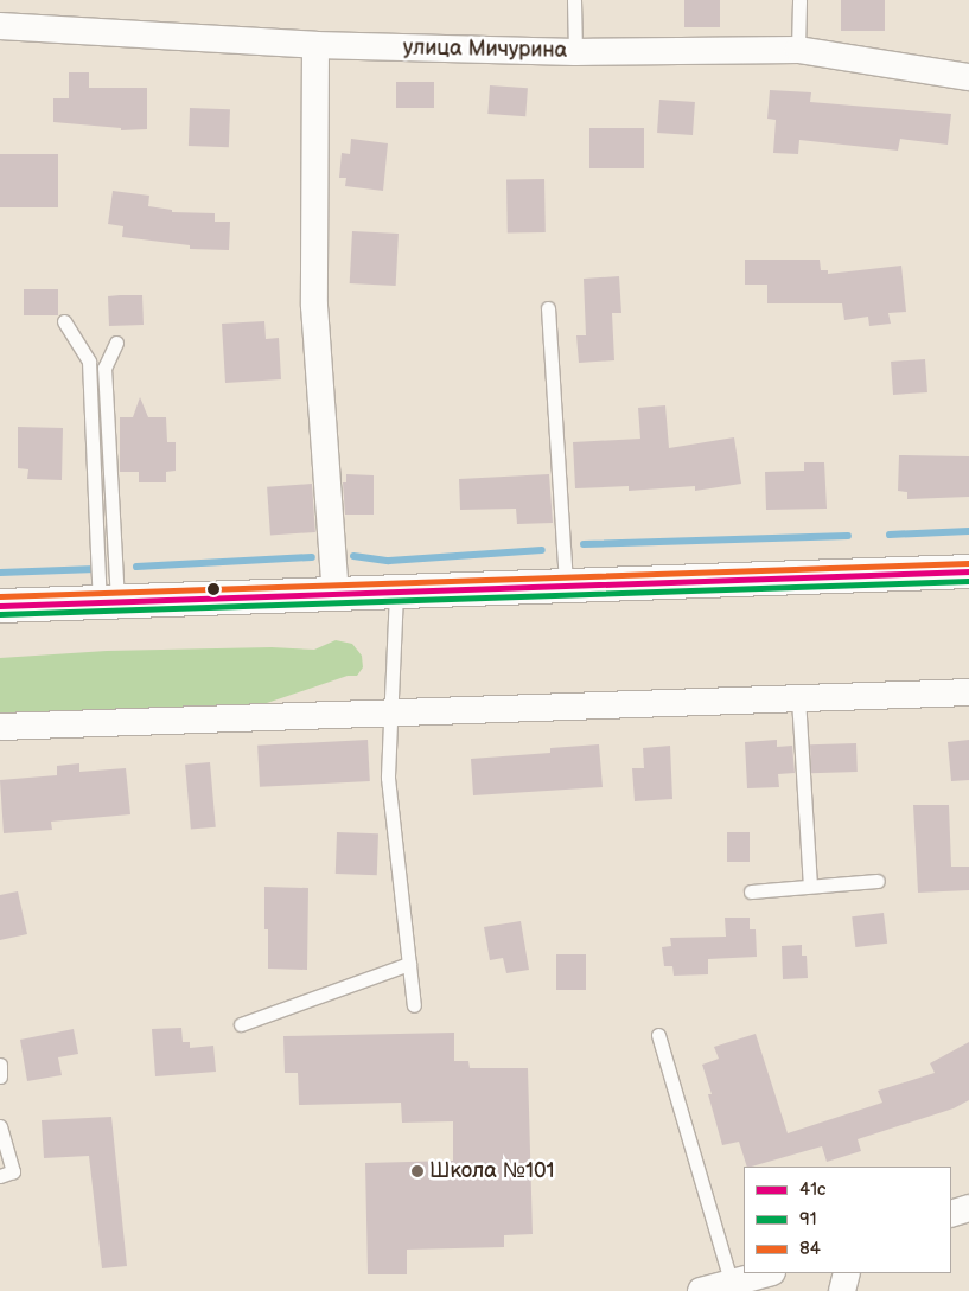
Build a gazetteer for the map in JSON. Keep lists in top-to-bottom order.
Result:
{
  "streets": {
    "street": ["улица Мичурина"]
  },
  "places": ["Школа №101"],
  "lines": ["transit line 84", "transit line 41с", "transit line 91"],
  "legend": ["41с", "91", "84"]
}
